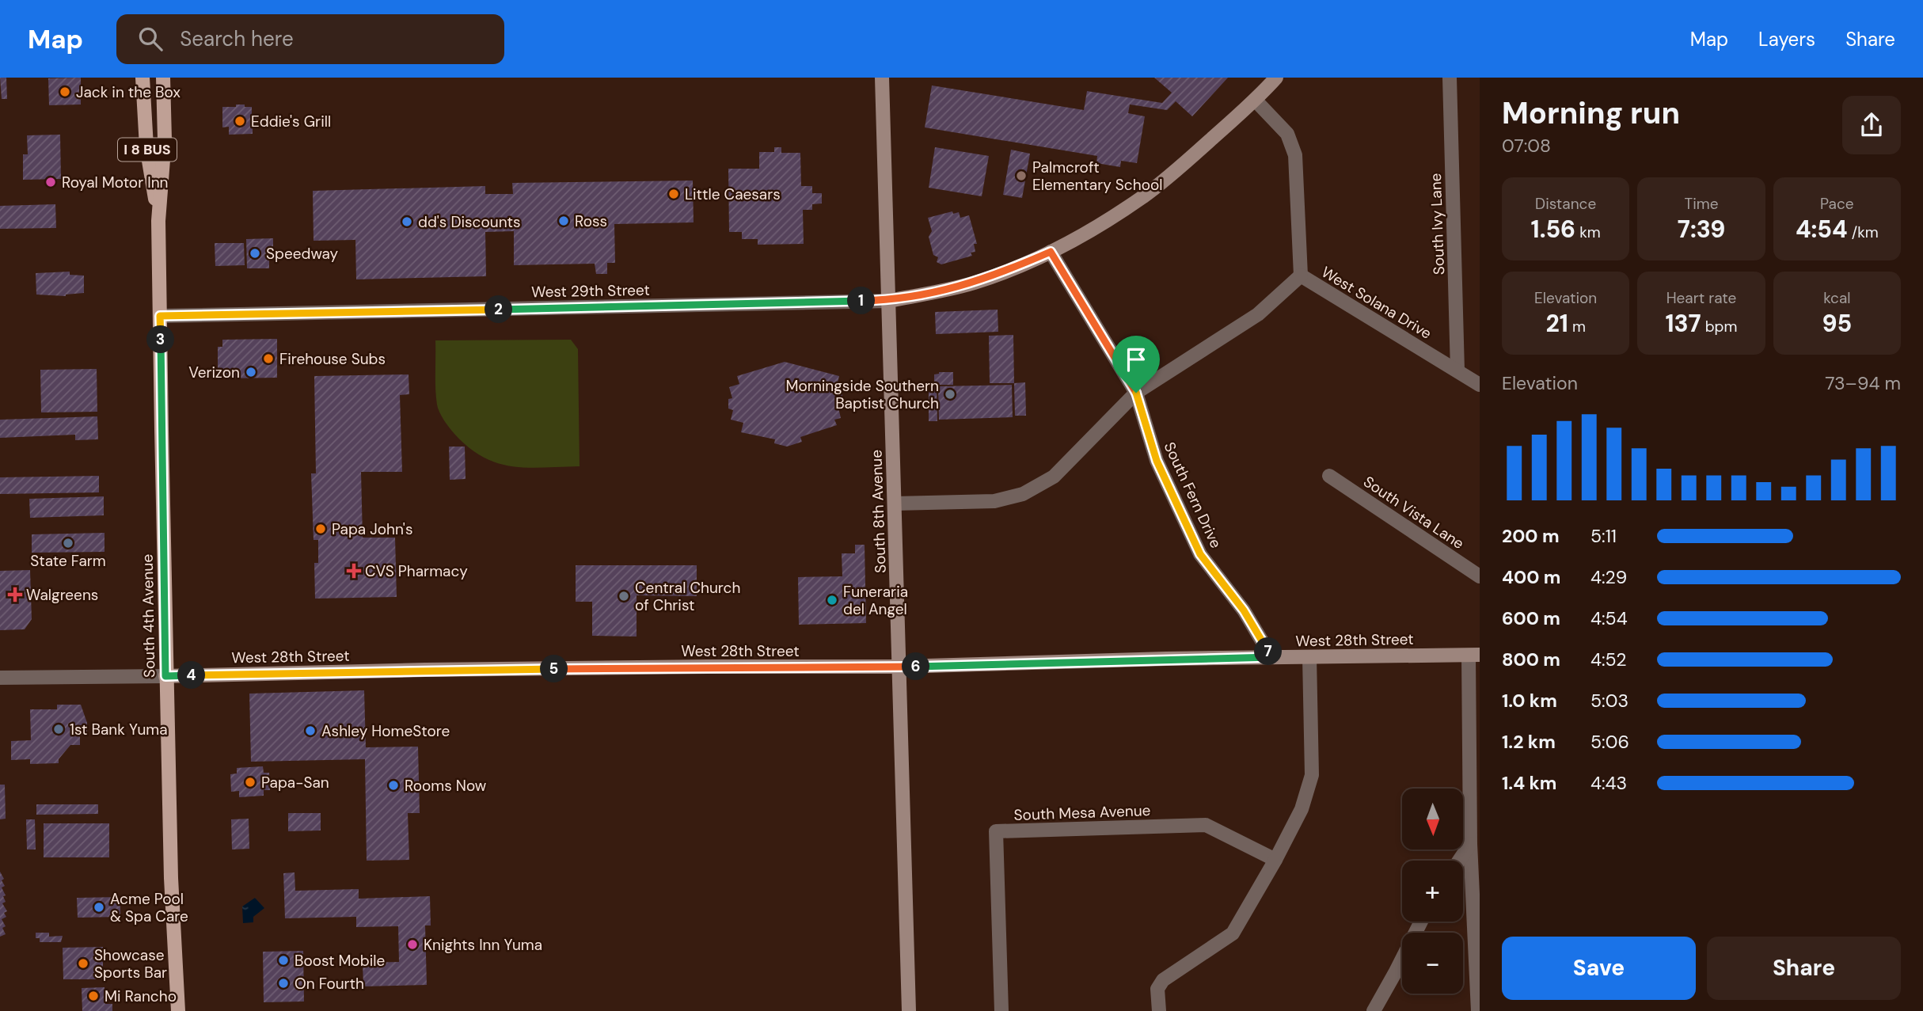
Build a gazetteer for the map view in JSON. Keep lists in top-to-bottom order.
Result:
{
  "streets": {
    "main road": ["I 8 BUS", "South 4th Avenue"],
    "street": [
      "South Ivy Lane",
      "West 29th Street",
      "West Solana Drive",
      "South Fern Drive",
      "South 8th Avenue",
      "South Vista Lane",
      "West 28th Street",
      "South Mesa Avenue"
    ]
  },
  "crossings": [
    ["South Ivy Lane", "West Solana Drive"],
    ["West 29th Street", "South 8th Avenue"],
    ["West 29th Street", "South 4th Avenue"],
    ["West Solana Drive", "South Fern Drive"],
    ["West Solana Drive", "South 8th Avenue"],
    ["South Fern Drive", "West 28th Street"],
    ["South 8th Avenue", "West 28th Street"],
    ["South 4th Avenue", "West 28th Street"]
  ],
  "places": {
    "other": [
      "Jack in the Box",
      "Eddie's Grill",
      "Palmcroft Elementary School",
      "Royal Motor Inn",
      "Little Caesars",
      "Ross",
      "dd's Discounts",
      "Speedway",
      "Firehouse Subs",
      "Verizon",
      "Morningside Southern Baptist Church",
      "Papa John's",
      "State Farm",
      "Central Church of Christ",
      "Funeraria del Angel",
      "1st Bank Yuma",
      "Ashley HomeStore",
      "Papa-San",
      "Rooms Now",
      "Acme Pool & Spa Care",
      "Knights Inn Yuma",
      "Boost Mobile",
      "Showcase Sports Bar",
      "On Fourth",
      "Mi Rancho"
    ],
    "health": ["CVS Pharmacy", "Walgreens"]
  },
  "north": "bottom",
  "page": {
    "header": "Map",
    "search": "Search here",
    "nav": ["Map", "Layers", "Share"],
    "heading": ["Morning run", "07:08"],
    "stats": [
      ["Distance", "1.56 km"],
      ["Time", "7:39"],
      ["Pace", "4:54 /km"],
      ["Elevation", "21 m"],
      ["Heart rate", "137 bpm"],
      ["kcal", "95"]
    ],
    "pins": [
      "1",
      "2",
      "3",
      "7",
      "6",
      "5",
      "4"
    ],
    "chart": ["Elevation", "73–94 m"],
    "list": [
      {
        "name": "200 m",
        "note": "5:11"
      },
      {
        "name": "400 m",
        "note": "4:29"
      },
      {
        "name": "600 m",
        "note": "4:54"
      },
      {
        "name": "800 m",
        "note": "4:52"
      },
      {
        "name": "1.0 km",
        "note": "5:03"
      },
      {
        "name": "1.2 km",
        "note": "5:06"
      },
      {
        "name": "1.4 km",
        "note": "4:43"
      }
    ],
    "map_buttons": ["+", "−"],
    "buttons": ["Save", "Share"]
  }
}
